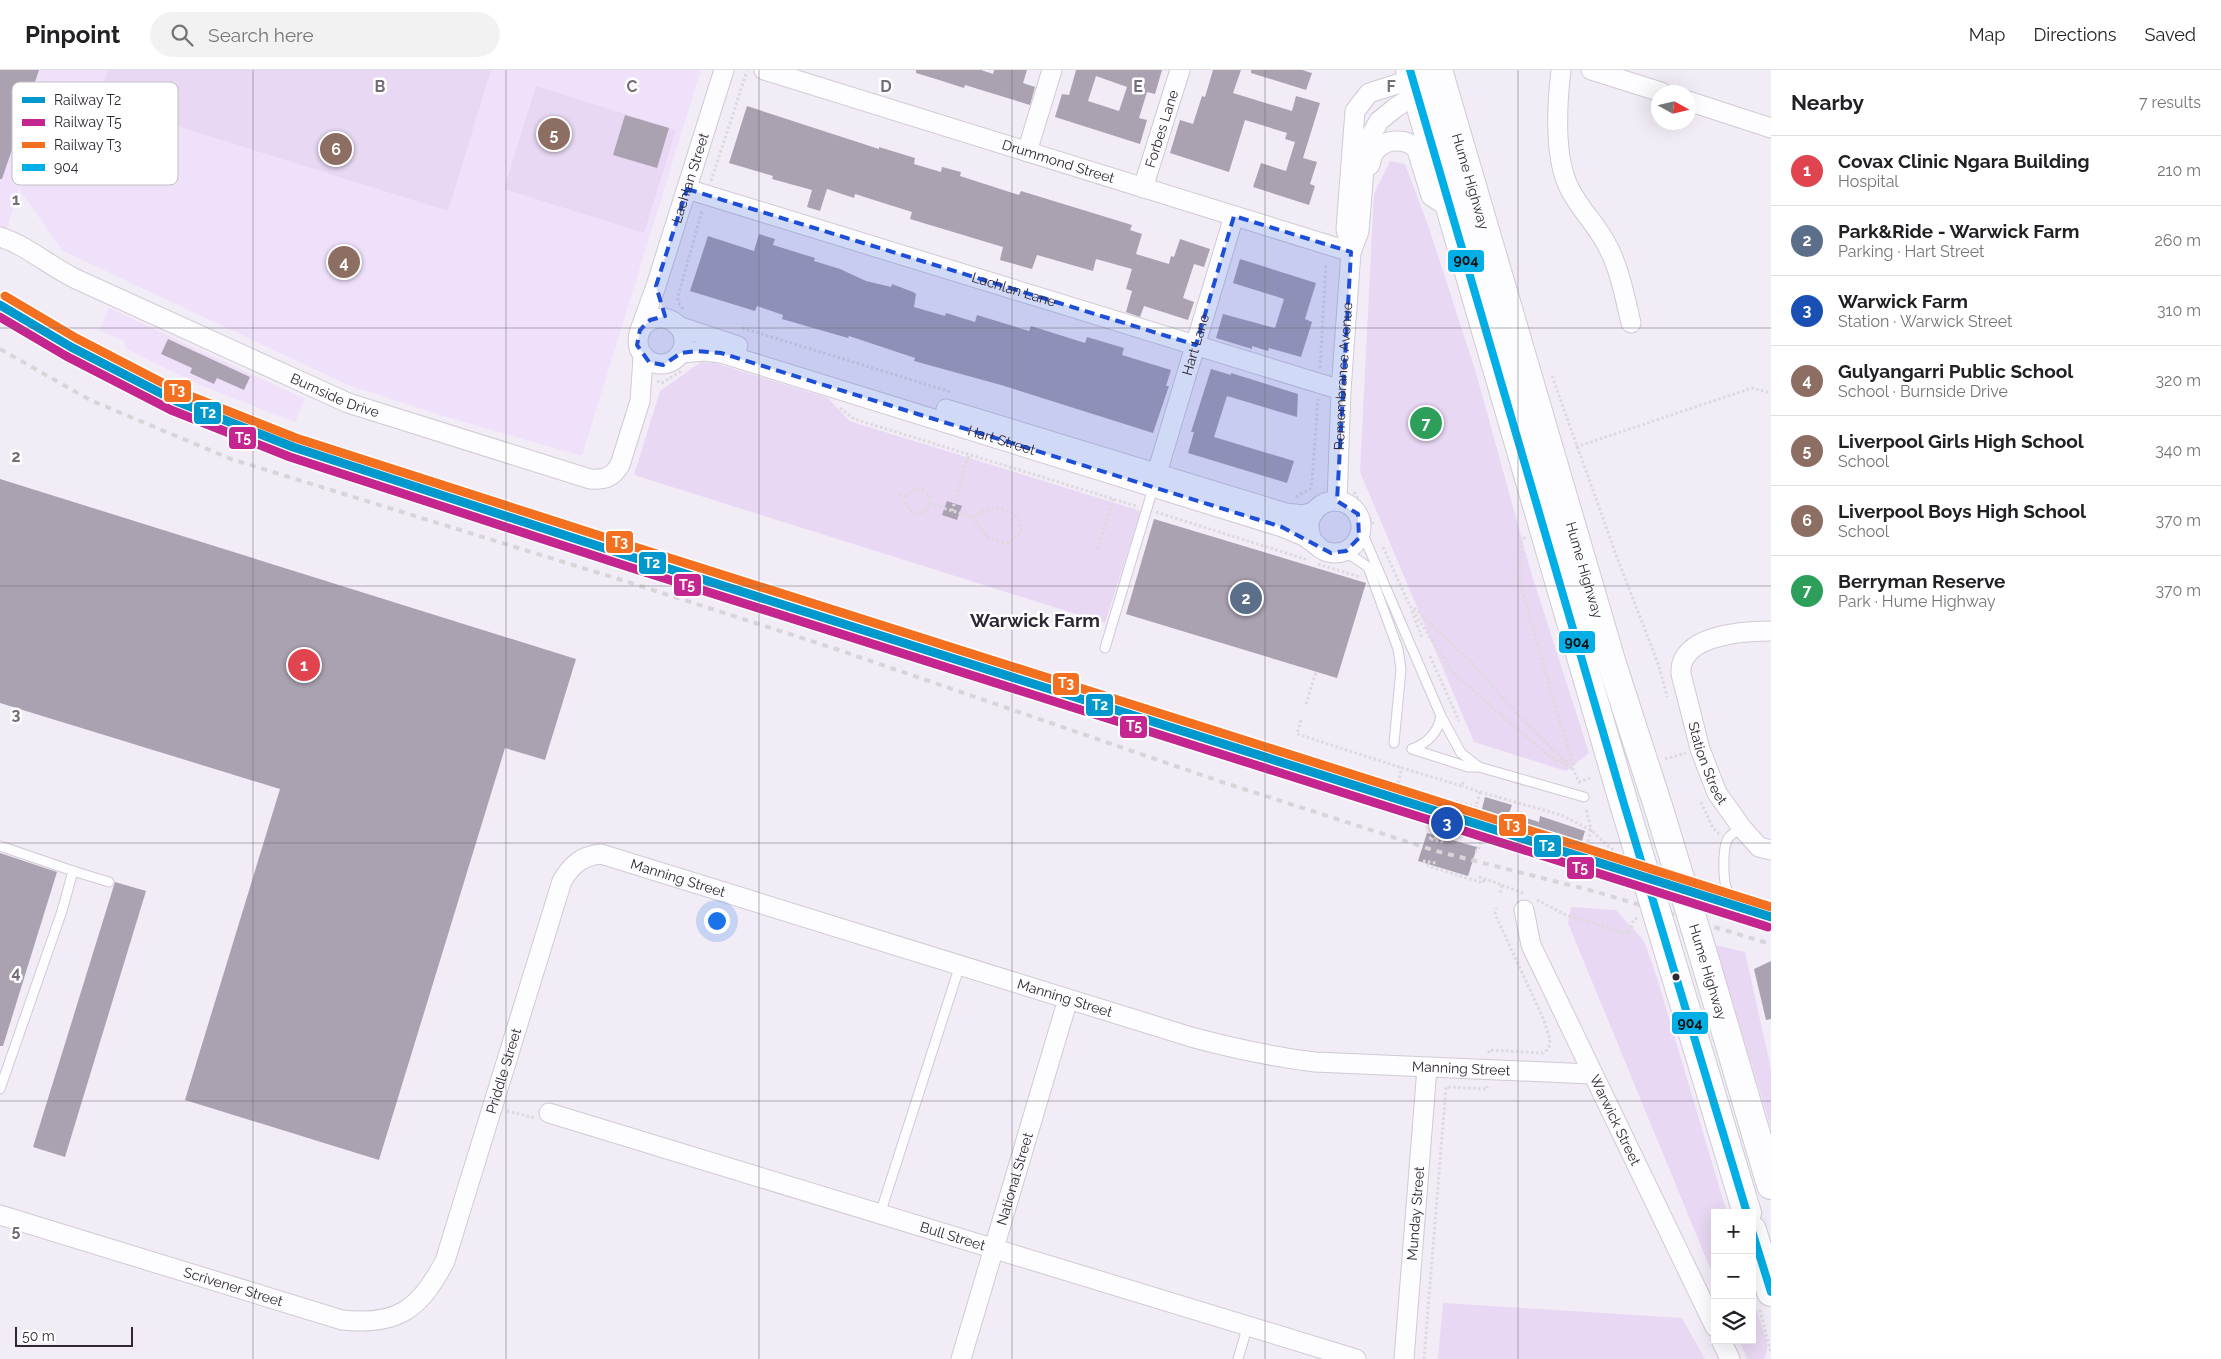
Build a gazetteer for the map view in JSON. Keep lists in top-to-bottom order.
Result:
{
  "streets": {
    "highway": ["Hume Highway"],
    "street": [
      "Forbes Lane",
      "Drummond Street",
      "Lachlan Street",
      "Lachlan Lane",
      "Hart Lane",
      "Remembrance Avenue",
      "Burnside Drive",
      "Hart Street",
      "Station Street",
      "Manning Street",
      "Priddle Street",
      "Warwick Street",
      "National Street",
      "Munday Street",
      "Bull Street",
      "Scrivener Street"
    ]
  },
  "crossings": [
    ["Forbes Lane", "Drummond Street"],
    ["Drummond Street", "Hart Lane"],
    ["Drummond Street", "Remembrance Avenue"],
    ["Lachlan Street", "Lachlan Lane"],
    ["Hume Highway", "Remembrance Avenue"],
    ["Lachlan Lane", "Hart Lane"],
    ["Lachlan Lane", "Remembrance Avenue"],
    ["Hart Lane", "Hart Street"],
    ["Remembrance Avenue", "Hart Street"],
    ["Burnside Drive", "Hart Street"],
    ["Manning Street", "Priddle Street"],
    ["Manning Street", "Warwick Street"],
    ["Manning Street", "National Street"],
    ["Manning Street", "Munday Street"],
    ["Priddle Street", "Scrivener Street"],
    ["National Street", "Bull Street"]
  ],
  "districts": ["Warwick Farm"],
  "lines": [
    "transit line 904",
    "rail line T3",
    "rail line T2",
    "rail line T5"
  ],
  "legend": [
    "Railway T2",
    "Railway T5",
    "Railway T3",
    "904"
  ],
  "scale_bar": "50 m",
  "north": "right",
  "page": {
    "header": "Pinpoint",
    "search": "Search here",
    "nav": ["Map", "Directions", "Saved"],
    "heading": ["Nearby", "7 results"],
    "pins": [
      "5",
      "6",
      "4",
      "7",
      "2",
      "1",
      "3"
    ],
    "list": [
      {
        "mark": "1",
        "name": "Covax Clinic Ngara Building",
        "note": "Hospital",
        "value": "210 m"
      },
      {
        "mark": "2",
        "name": "Park&Ride - Warwick Farm",
        "note": "Parking · Hart Street",
        "value": "260 m"
      },
      {
        "mark": "3",
        "name": "Warwick Farm",
        "note": "Station · Warwick Street",
        "value": "310 m"
      },
      {
        "mark": "4",
        "name": "Gulyangarri Public School",
        "note": "School · Burnside Drive",
        "value": "320 m"
      },
      {
        "mark": "5",
        "name": "Liverpool Girls High School",
        "note": "School",
        "value": "340 m"
      },
      {
        "mark": "6",
        "name": "Liverpool Boys High School",
        "note": "School",
        "value": "370 m"
      },
      {
        "mark": "7",
        "name": "Berryman Reserve",
        "note": "Park · Hume Highway",
        "value": "370 m"
      }
    ],
    "map_buttons": ["+", "−"],
    "scale": "50 m"
  },
  "grid": {
    "columns": [
      "B",
      "C",
      "D",
      "E",
      "F"
    ],
    "rows": [
      "1",
      "2",
      "3",
      "4",
      "5"
    ]
  }
}
